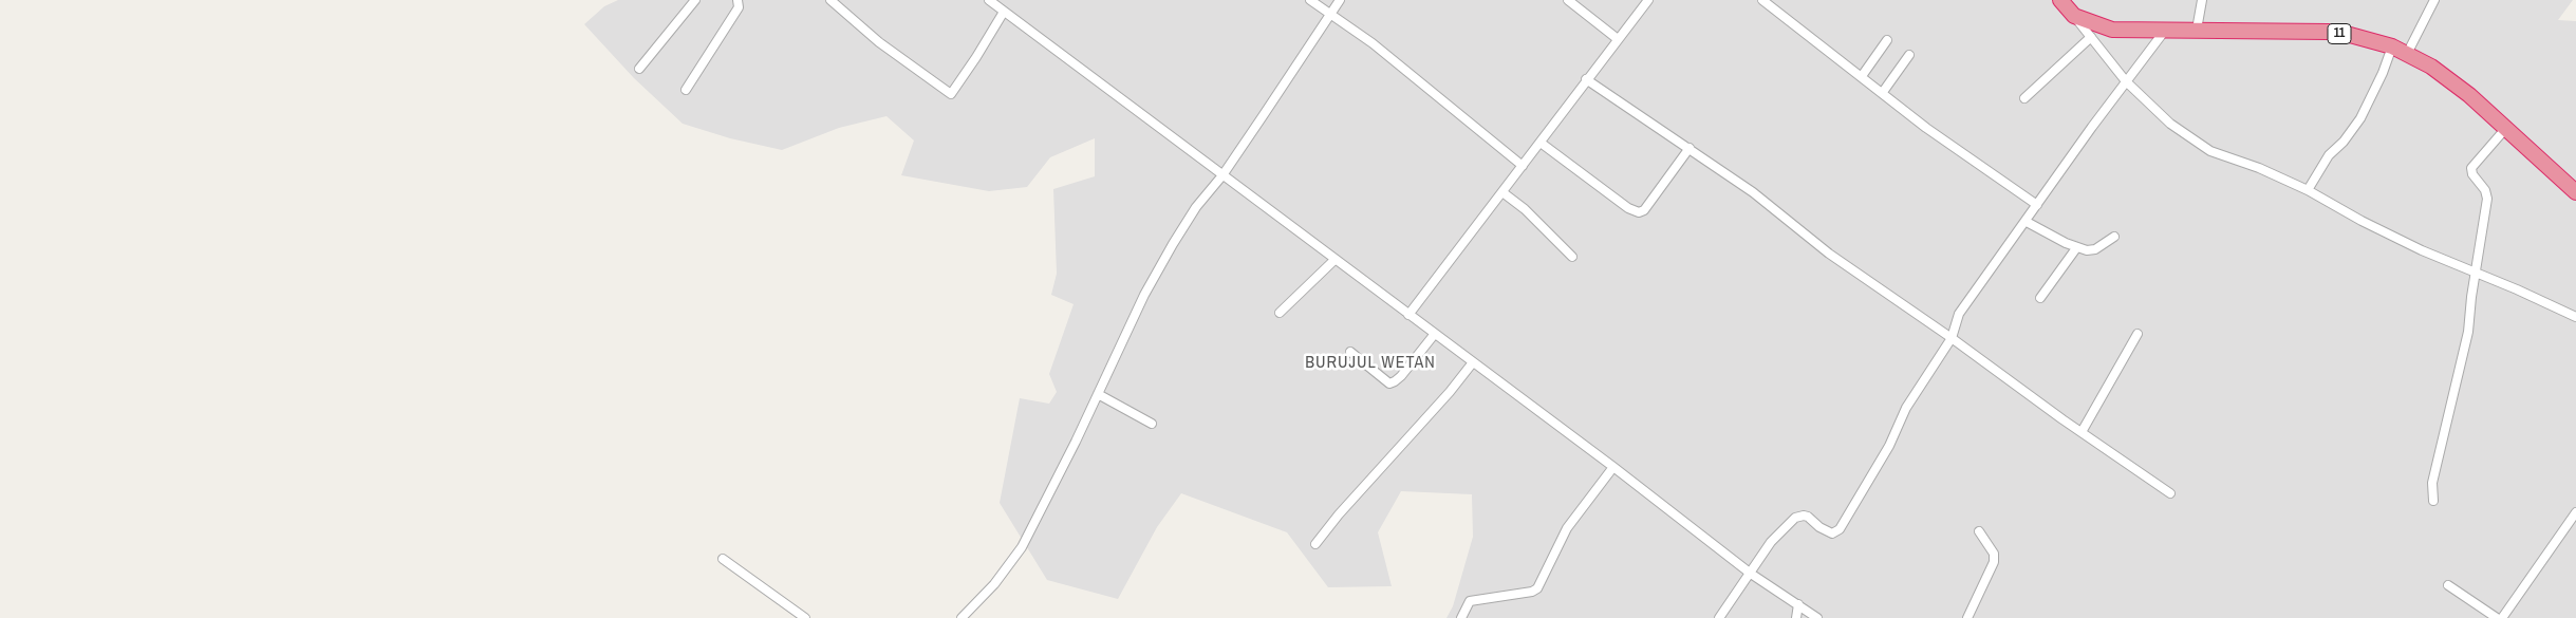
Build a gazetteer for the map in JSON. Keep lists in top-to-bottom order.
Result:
{
  "streets": {
    "highway": ["11"]
  },
  "districts": ["BURUJUL WETAN"]
}
